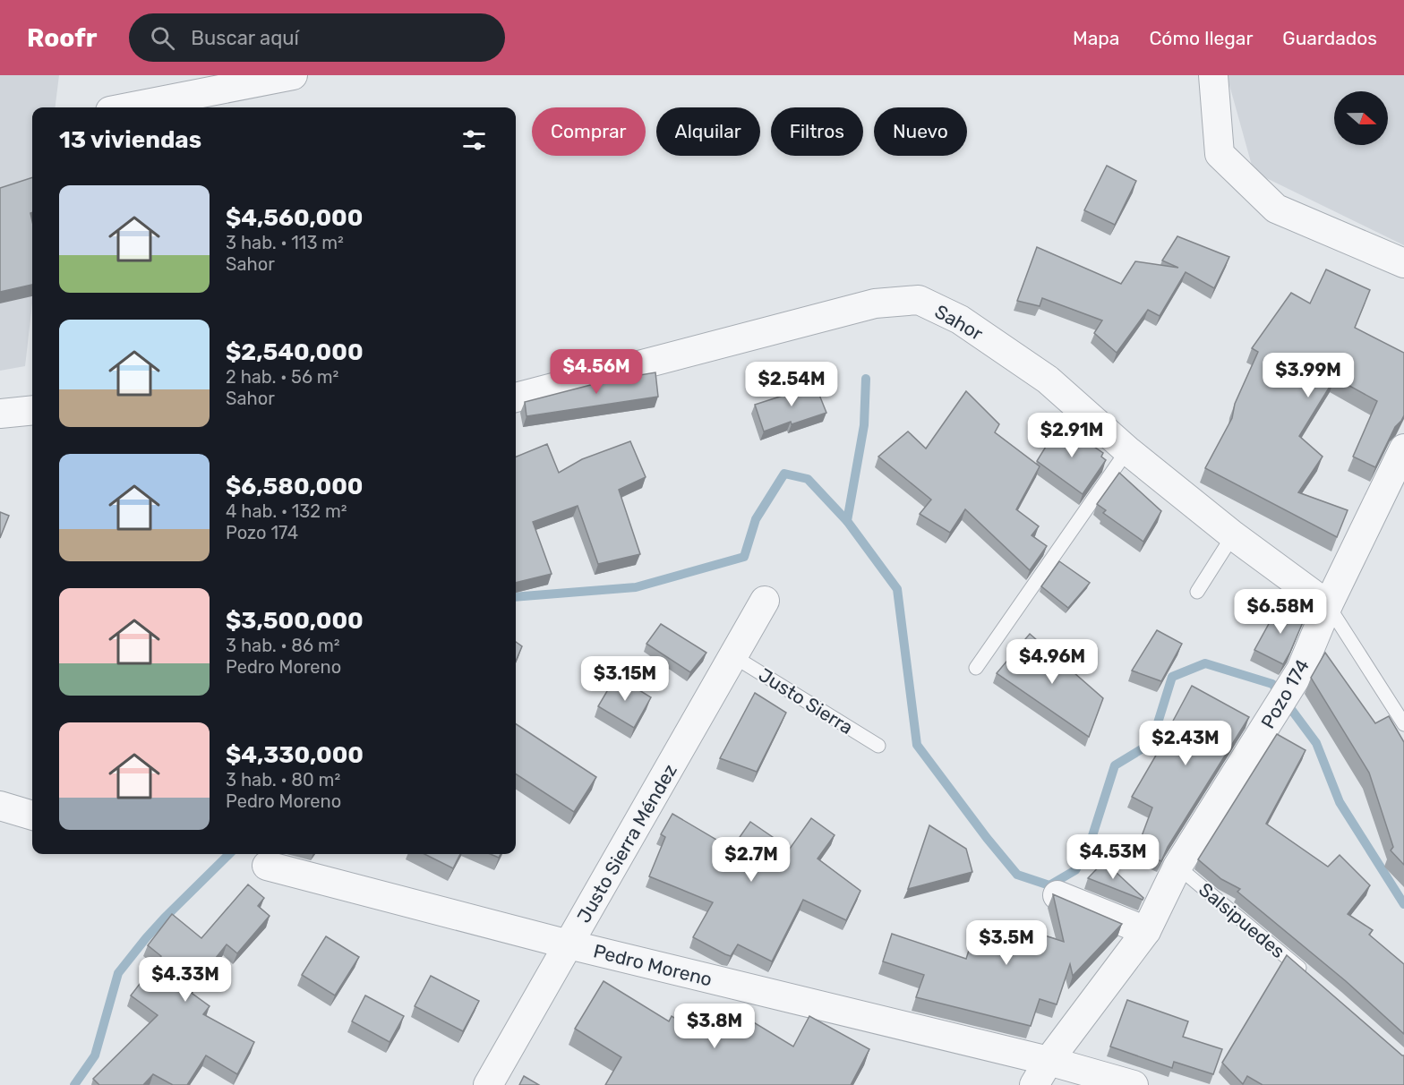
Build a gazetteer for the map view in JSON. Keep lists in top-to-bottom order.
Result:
{
  "streets": {
    "street": [
      "Sahor",
      "Pozo 174",
      "Justo Sierra Méndez",
      "Pedro Moreno"
    ],
    "lane": ["Justo Sierra", "Salsipuedes"]
  },
  "crossings": [
    ["Sahor", "Pozo 174"],
    ["Pozo 174", "Salsipuedes"],
    ["Pozo 174", "Pedro Moreno"],
    ["Justo Sierra", "Justo Sierra Méndez"],
    ["Justo Sierra Méndez", "Pedro Moreno"]
  ],
  "north": "right",
  "page": {
    "header": "Roofr",
    "search": "Buscar aquí",
    "nav": ["Mapa", "Cómo llegar", "Guardados"],
    "chip": [
      "Comprar",
      "Alquilar",
      "Filtros",
      "Nuevo"
    ],
    "heading": "13 viviendas",
    "list": [
      {
        "name": "$4,560,000",
        "note": "3 hab. · 113 m² · Sahor"
      },
      {
        "name": "$2,540,000",
        "note": "2 hab. · 56 m² · Sahor"
      },
      {
        "name": "$6,580,000",
        "note": "4 hab. · 132 m² · Pozo 174"
      },
      {
        "name": "$3,500,000",
        "note": "3 hab. · 86 m² · Pedro Moreno"
      },
      {
        "name": "$4,330,000",
        "note": "3 hab. · 80 m² · Pedro Moreno"
      }
    ],
    "price": [
      "$4.56M",
      "$3.99M",
      "$2.54M",
      "$2.91M",
      "$6.58M",
      "$4.96M",
      "$3.15M",
      "$2.43M",
      "$4.53M",
      "$2.7M",
      "$3.5M",
      "$4.33M",
      "$3.8M"
    ]
  }
}
